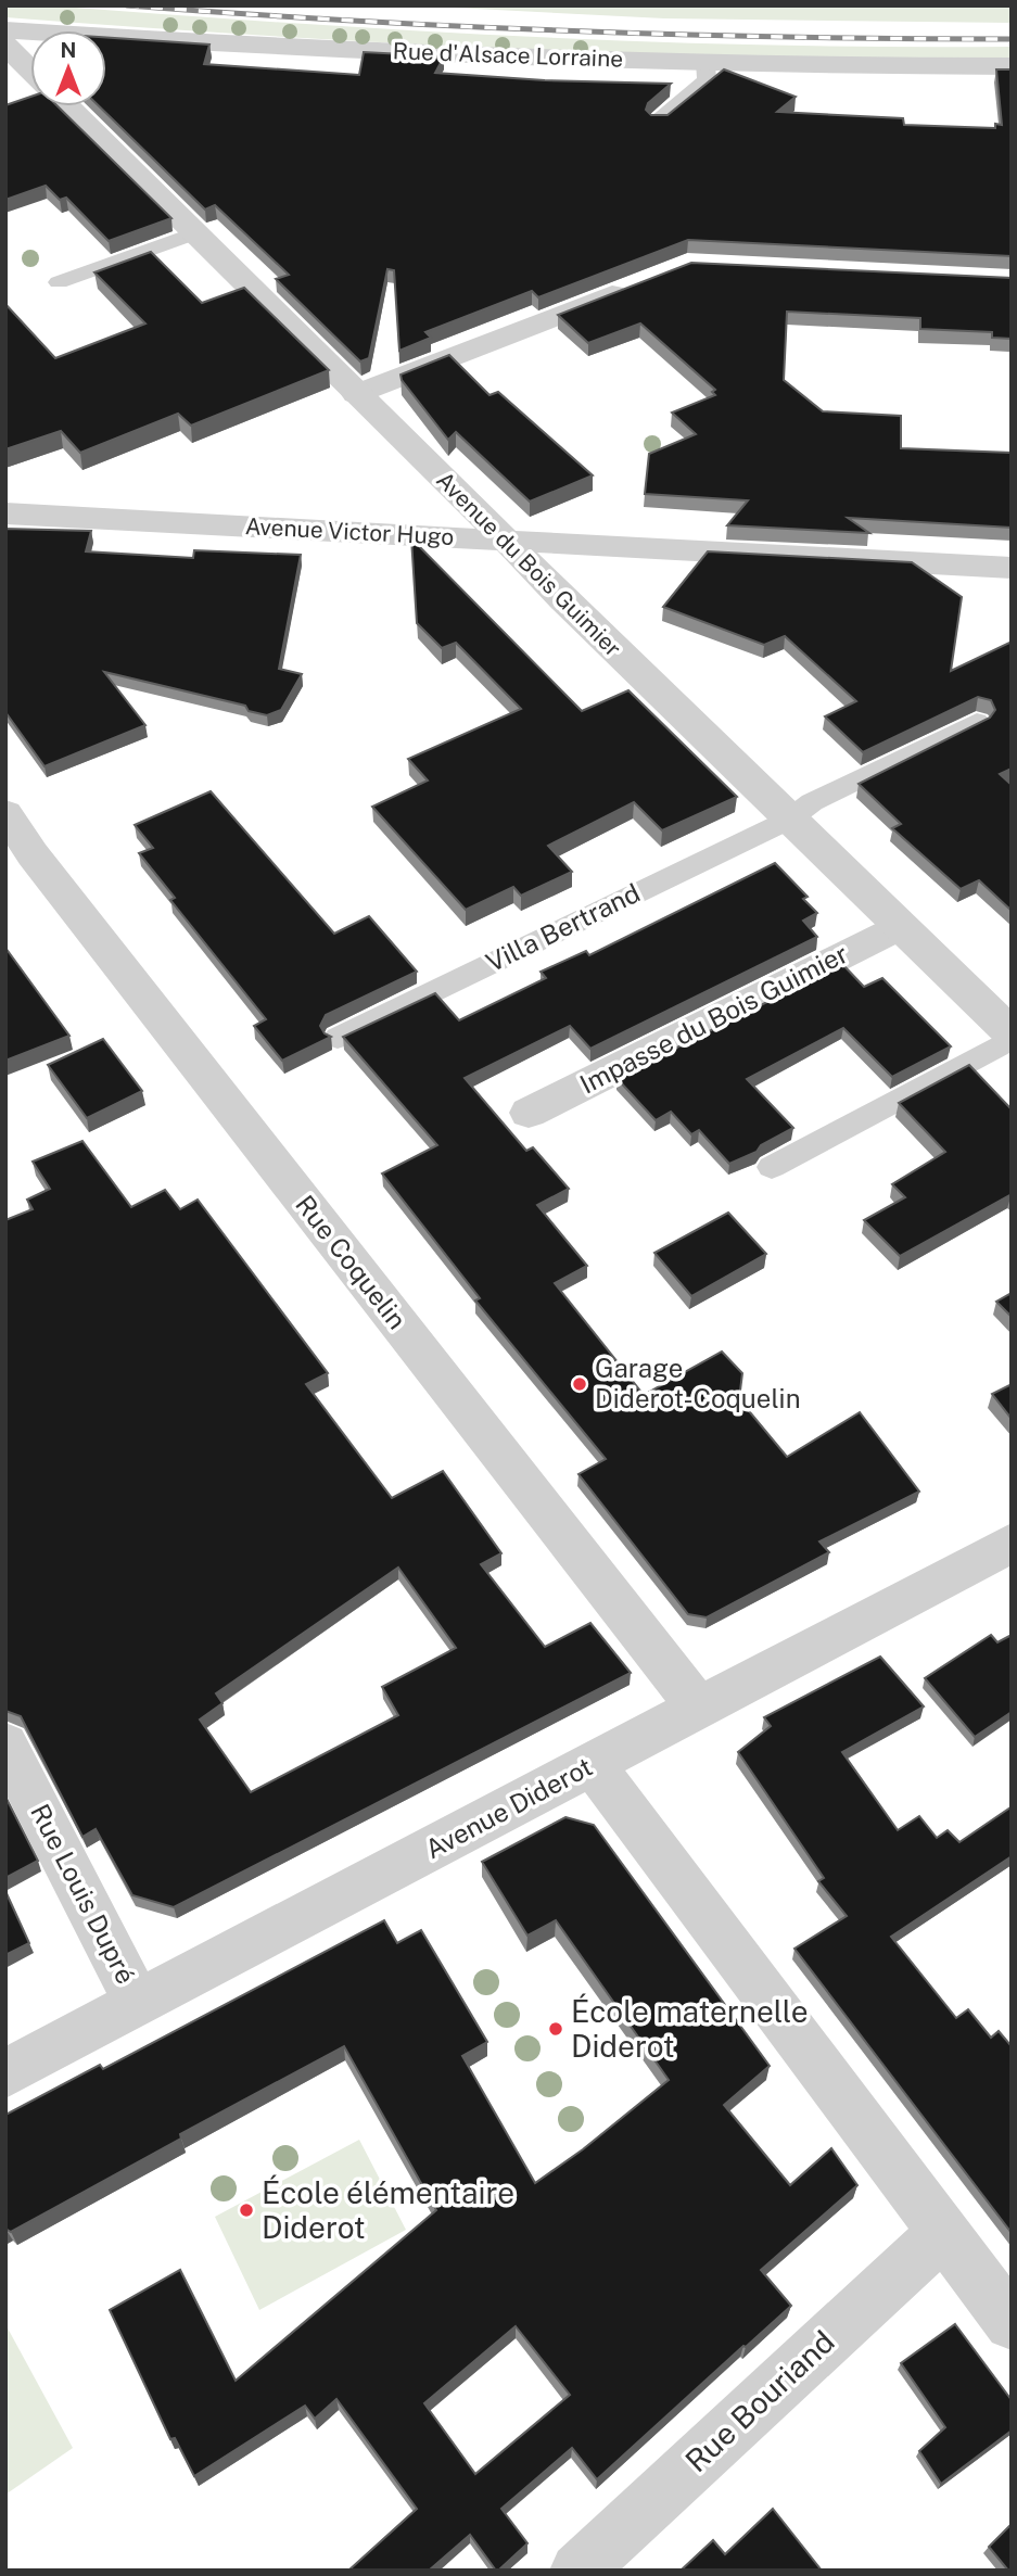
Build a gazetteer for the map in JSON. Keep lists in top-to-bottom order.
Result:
{
  "streets": {
    "street": [
      "Rue d'Alsace Lorraine",
      "Avenue Victor Hugo",
      "Avenue du Bois Guimier",
      "Impasse du Bois Guimier",
      "Rue Coquelin",
      "Avenue Diderot",
      "Rue Louis Dupré",
      "Rue Bouriand"
    ],
    "lane": ["Villa Bertrand"]
  },
  "crossings": [
    ["Avenue Victor Hugo", "Avenue du Bois Guimier"],
    ["Avenue du Bois Guimier", "Villa Bertrand"],
    ["Avenue du Bois Guimier", "Impasse du Bois Guimier"],
    ["Rue Coquelin", "Avenue Diderot"],
    ["Avenue Diderot", "Rue Louis Dupré"]
  ],
  "places": ["Garage Diderot-Coquelin", "École maternelle Diderot", "École élémentaire Diderot"],
  "north": "top"
}
